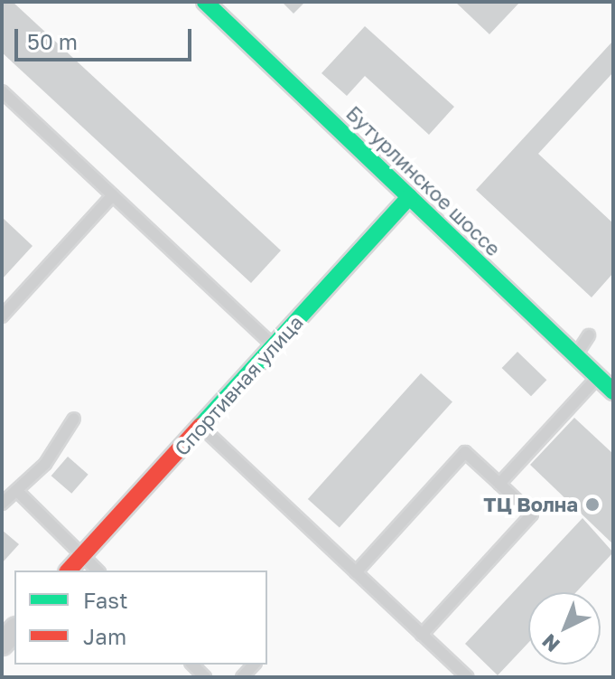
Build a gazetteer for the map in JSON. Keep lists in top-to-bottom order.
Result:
{
  "streets": {
    "main road": ["Бутурлинское шоссе", "Спортивная улица"]
  },
  "crossings": [
    ["Бутурлинское шоссе", "Спортивная улица"]
  ],
  "places": ["ТЦ Волна"],
  "legend": ["Fast", "Jam"],
  "scale_bar": "50 m",
  "north": "bottom left"
}
